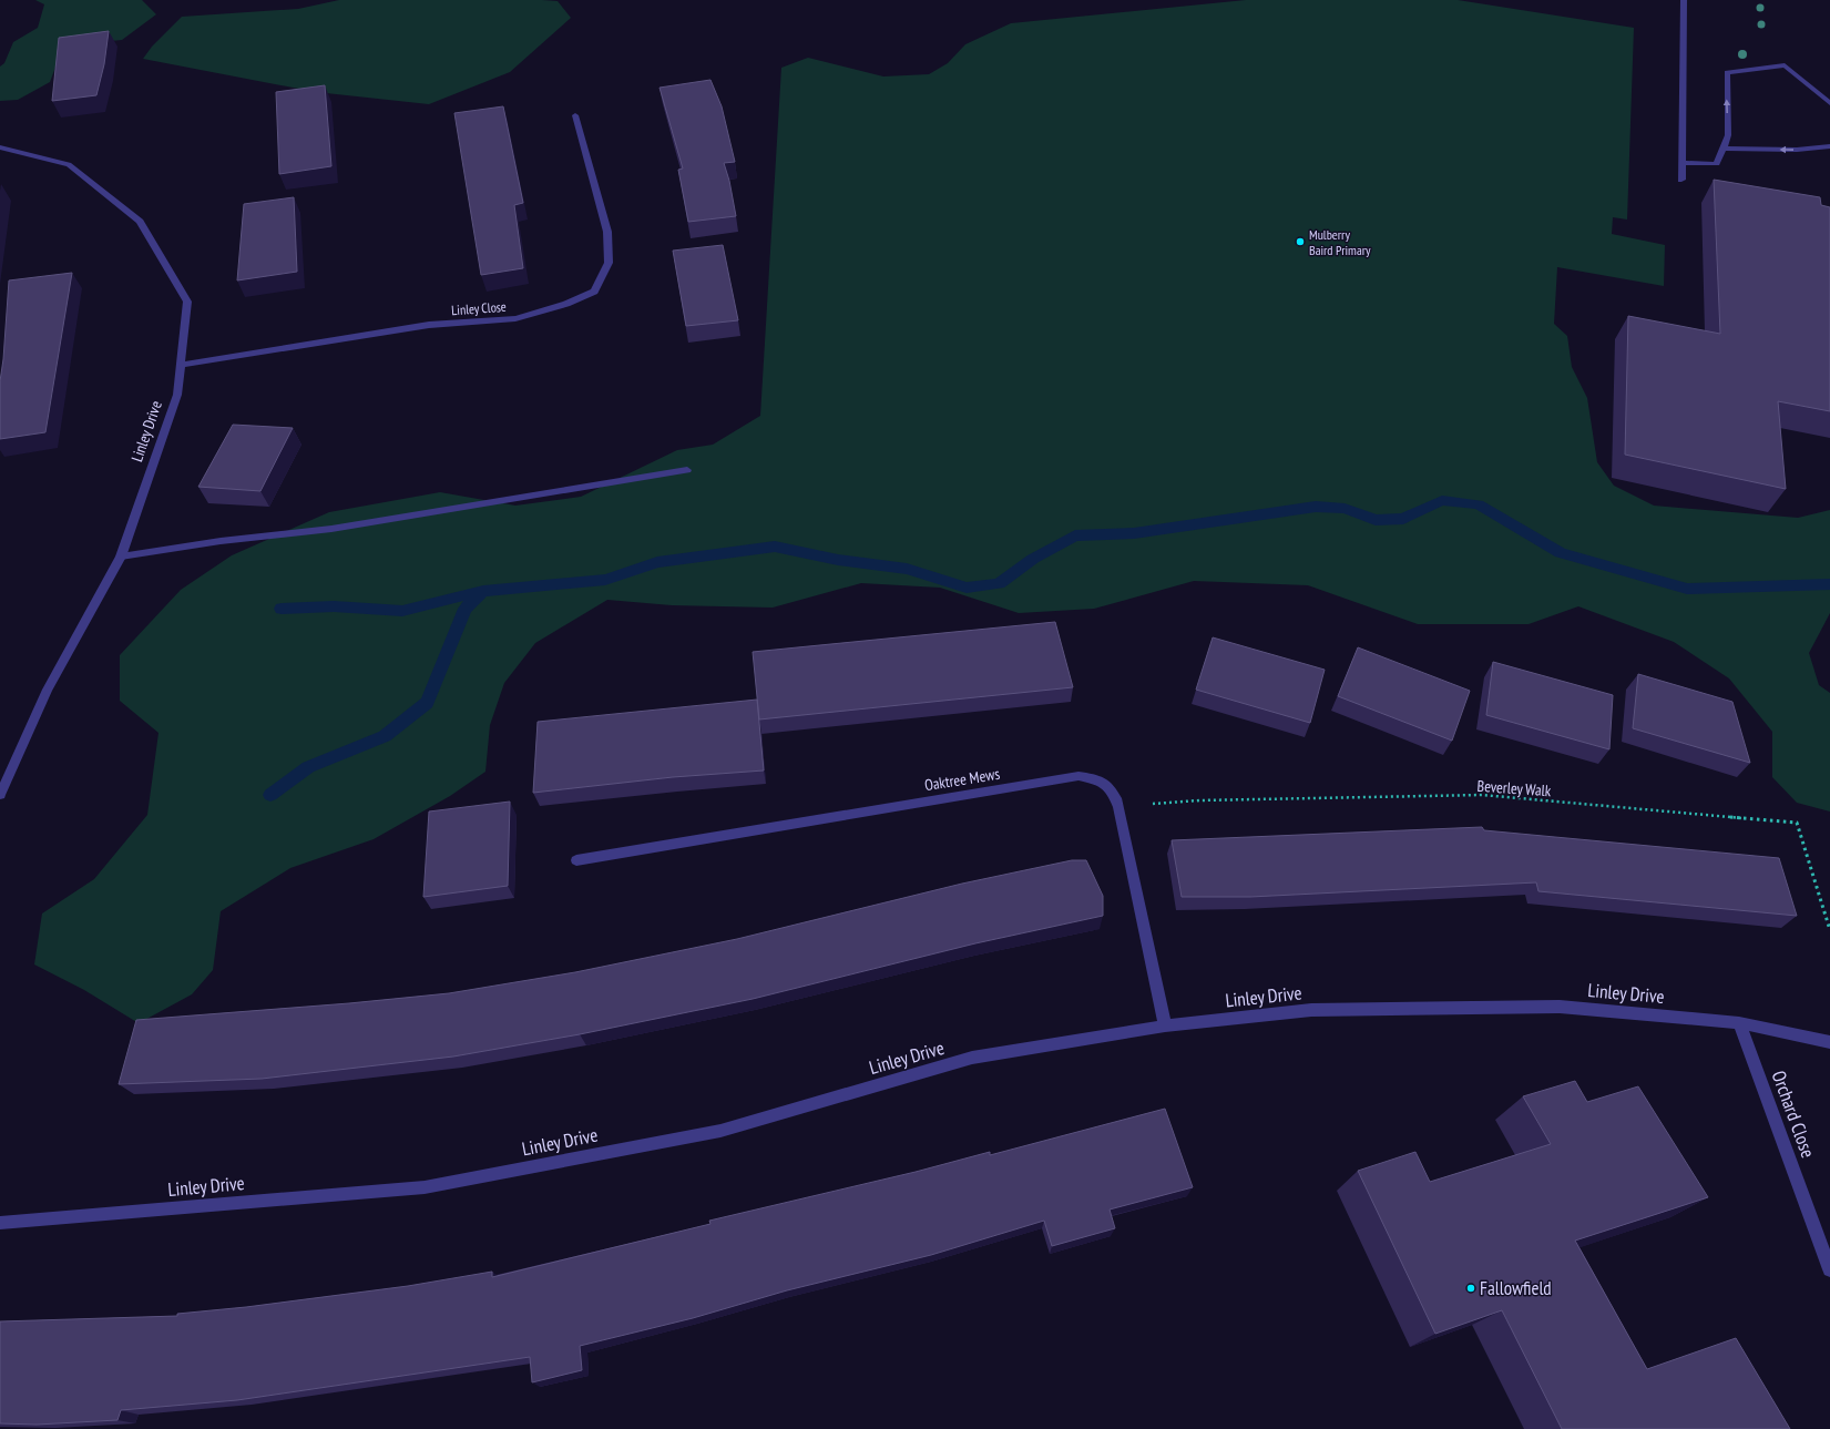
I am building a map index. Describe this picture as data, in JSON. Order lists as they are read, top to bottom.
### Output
{
  "streets": {
    "street": [
      "Linley Close",
      "Linley Drive",
      "Oaktree Mews",
      "Orchard Close"
    ],
    "path": ["Beverley Walk"]
  },
  "crossings": [
    ["Linley Close", "Linley Drive"],
    ["Linley Drive", "Oaktree Mews"],
    ["Linley Drive", "Orchard Close"],
    ["Oaktree Mews", "Beverley Walk"]
  ],
  "places": ["Mulberry Baird Primary", "Fallowfield"]
}
